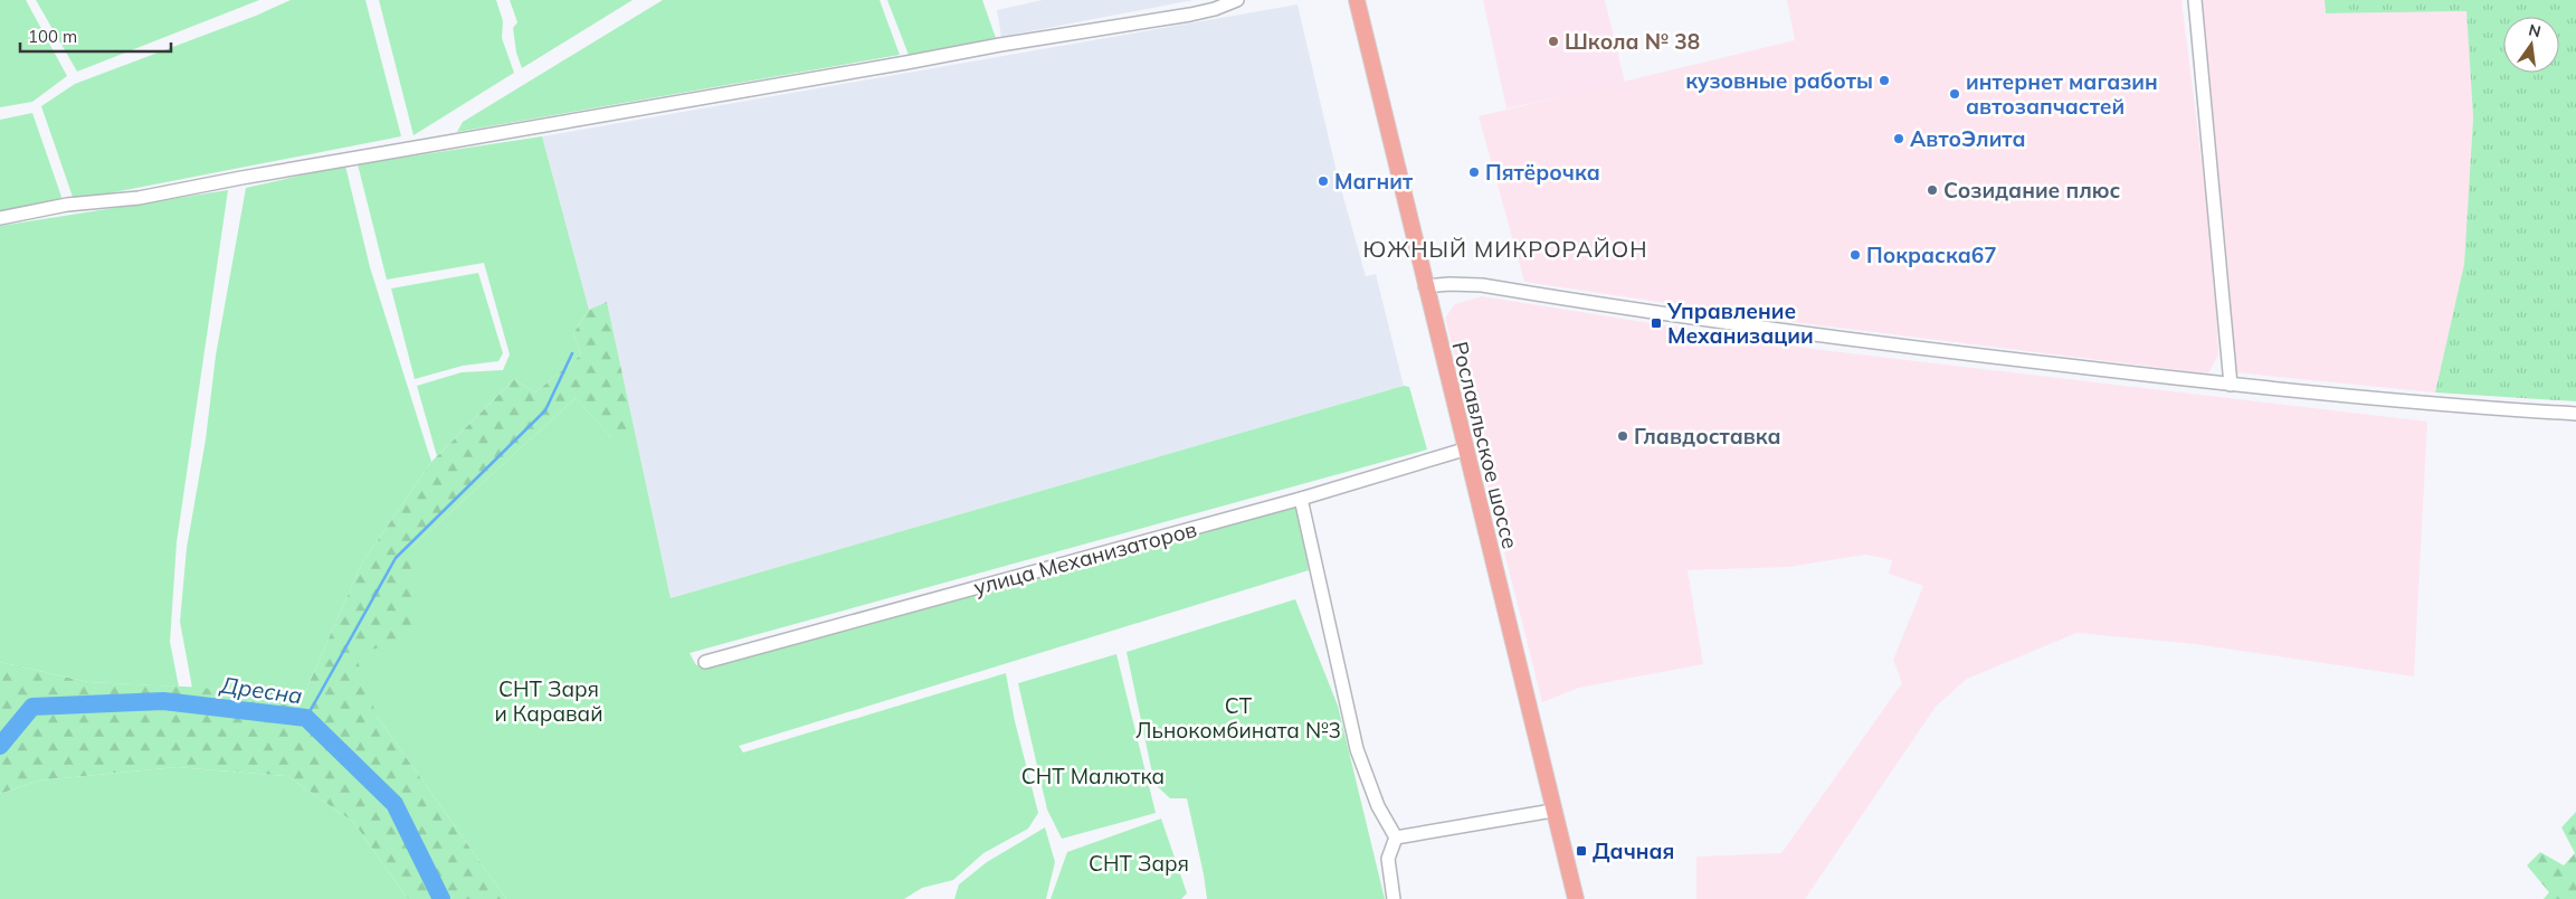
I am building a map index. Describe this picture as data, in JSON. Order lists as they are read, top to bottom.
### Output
{
  "streets": {
    "main road": ["Рославльское шоссе"],
    "street": ["улица Механизаторов"]
  },
  "crossings": [
    ["Рославльское шоссе", "улица Механизаторов"]
  ],
  "districts": ["ЮЖНЫЙ МИКРОРАЙОН"],
  "water": ["Дресна"],
  "parks": [
    "СНТ Заря и Каравай",
    "СТ Льнокомбината №3",
    "СНТ Малютка",
    "СНТ Заря"
  ],
  "places": {
    "other": [
      "Школа № 38",
      "кузовные работы",
      "интернет магазин автозапчастей",
      "АвтоЭлита",
      "Пятёрочка",
      "Магнит",
      "Созидание плюс",
      "Покраска67",
      "Главдоставка"
    ],
    "transit": ["Управление Механизации", "Дачная"]
  },
  "scale_bar": "100 m",
  "north": "top"
}
